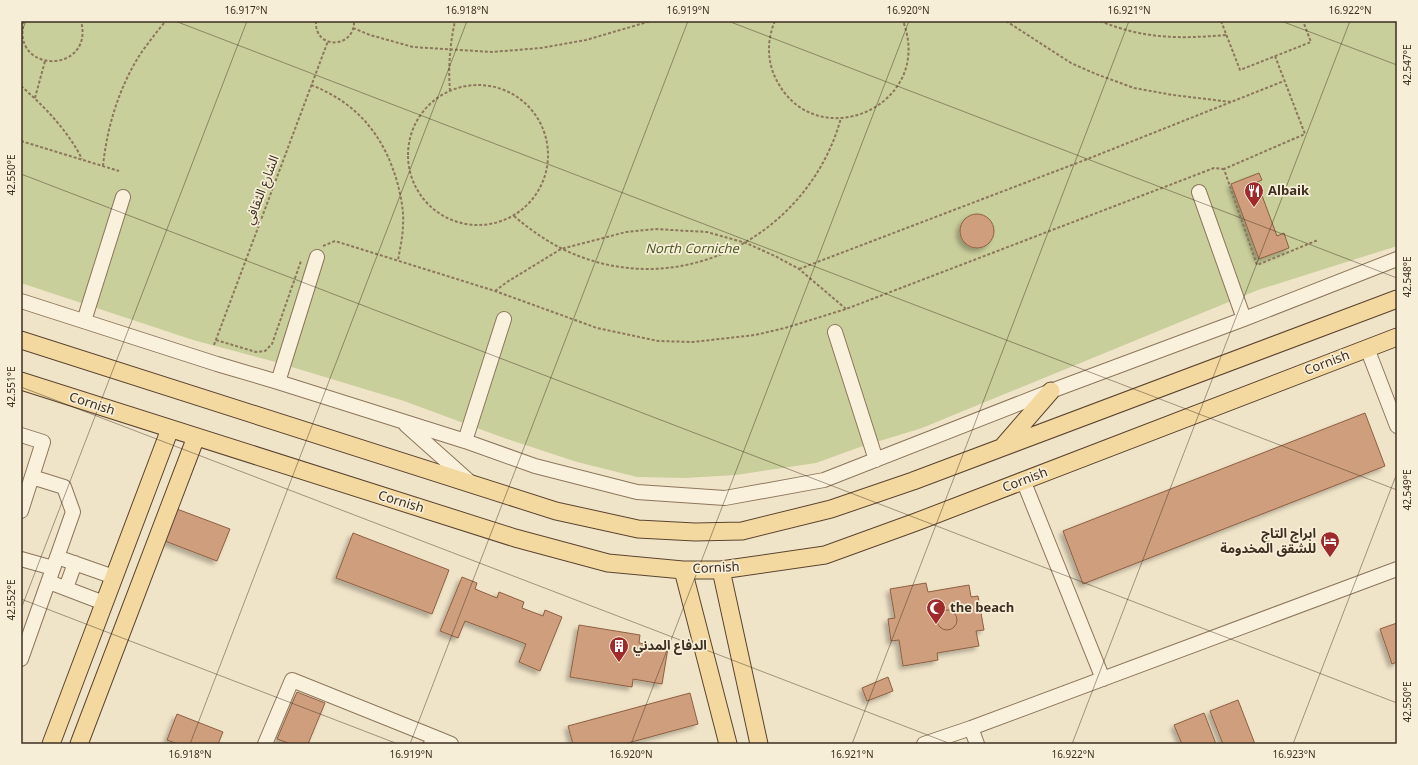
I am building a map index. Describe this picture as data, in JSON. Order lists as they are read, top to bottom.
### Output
{
  "streets": {
    "main road": ["Cornish"],
    "path": ["الشارع الثقافي"]
  },
  "parks": ["North Corniche"],
  "places": {
    "restaurant": ["Albaik"],
    "hotel": ["ابراج التاج للشقق المخدومة"],
    "mosque": ["the beach"],
    "building": ["الدفاع المدني"]
  },
  "coordinates": [
    "16.917°N",
    "16.918°N",
    "16.919°N",
    "16.920°N",
    "16.921°N",
    "16.922°N",
    "42.547°E",
    "42.550°E",
    "42.548°E",
    "42.551°E",
    "42.549°E",
    "42.552°E",
    "16.923°N"
  ]
}
